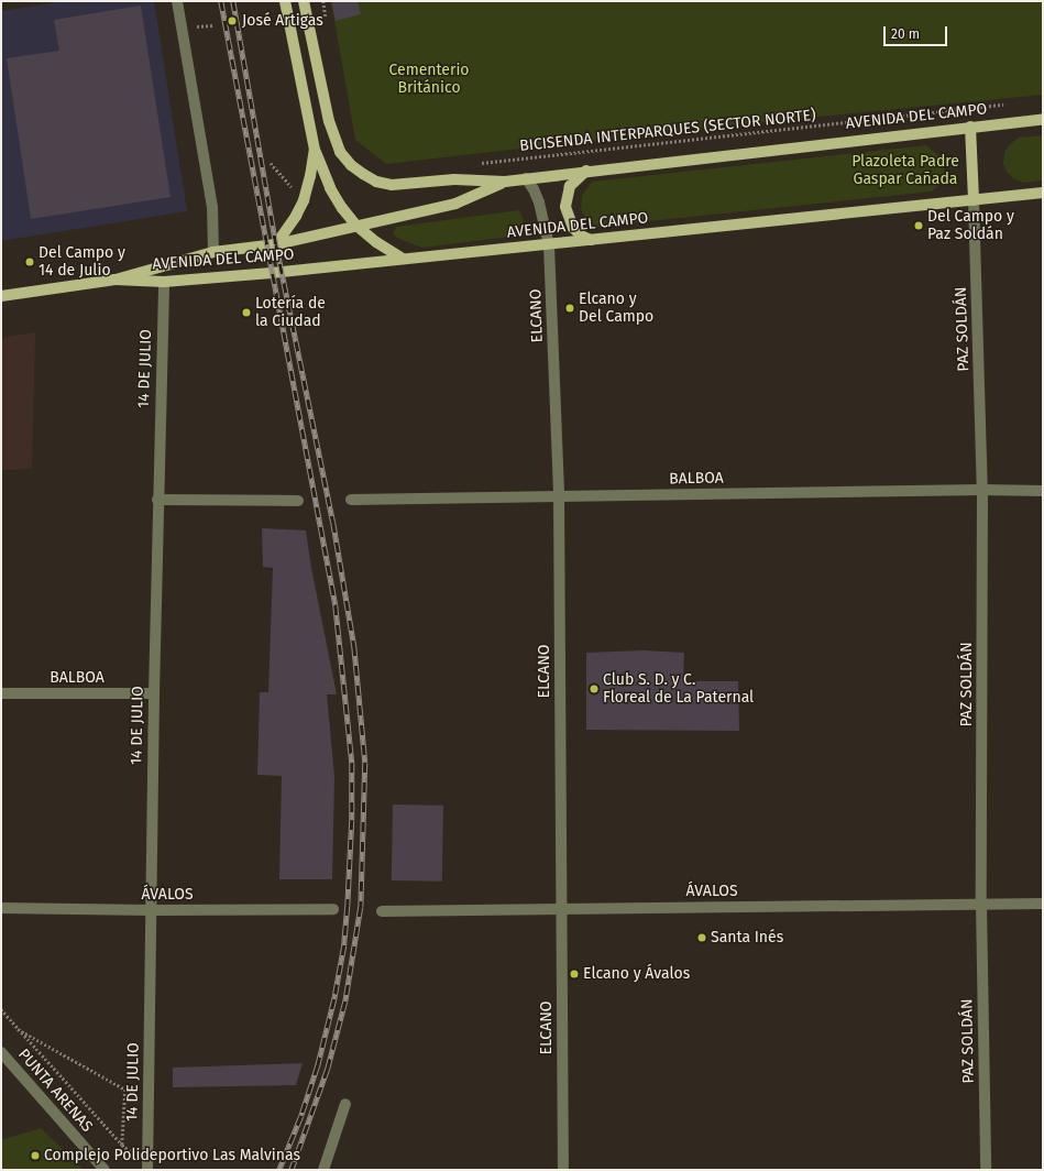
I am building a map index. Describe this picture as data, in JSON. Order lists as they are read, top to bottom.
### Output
{
  "streets": {
    "main road": ["AVENIDA DEL CAMPO"],
    "street": [
      "ELCANO",
      "PAZ SOLDÁN",
      "14 DE JULIO",
      "BALBOA",
      "ÁVALOS",
      "PUNTA ARENAS"
    ],
    "path": ["BICISENDA INTERPARQUES (SECTOR NORTE)"]
  },
  "crossings": [
    ["AVENIDA DEL CAMPO", "ELCANO"],
    ["AVENIDA DEL CAMPO", "PAZ SOLDÁN"],
    ["AVENIDA DEL CAMPO", "14 DE JULIO"],
    ["ELCANO", "BALBOA"],
    ["ELCANO", "ÁVALOS"],
    ["PAZ SOLDÁN", "BALBOA"],
    ["PAZ SOLDÁN", "ÁVALOS"],
    ["14 DE JULIO", "BALBOA"],
    ["14 DE JULIO", "ÁVALOS"]
  ],
  "parks": ["Cementerio Británico", "Plazoleta Padre Gaspar Cañada"],
  "places": [
    "José Artigas",
    "Del Campo y Paz Soldán",
    "Del Campo y 14 de Julio",
    "Elcano y Del Campo",
    "Lotería de la Ciudad",
    "Club S. D. y C. Floreal de La Paternal",
    "Santa Inés",
    "Elcano y Ávalos",
    "Complejo Polideportivo Las Malvinas"
  ],
  "scale_bar": "20 m"
}
